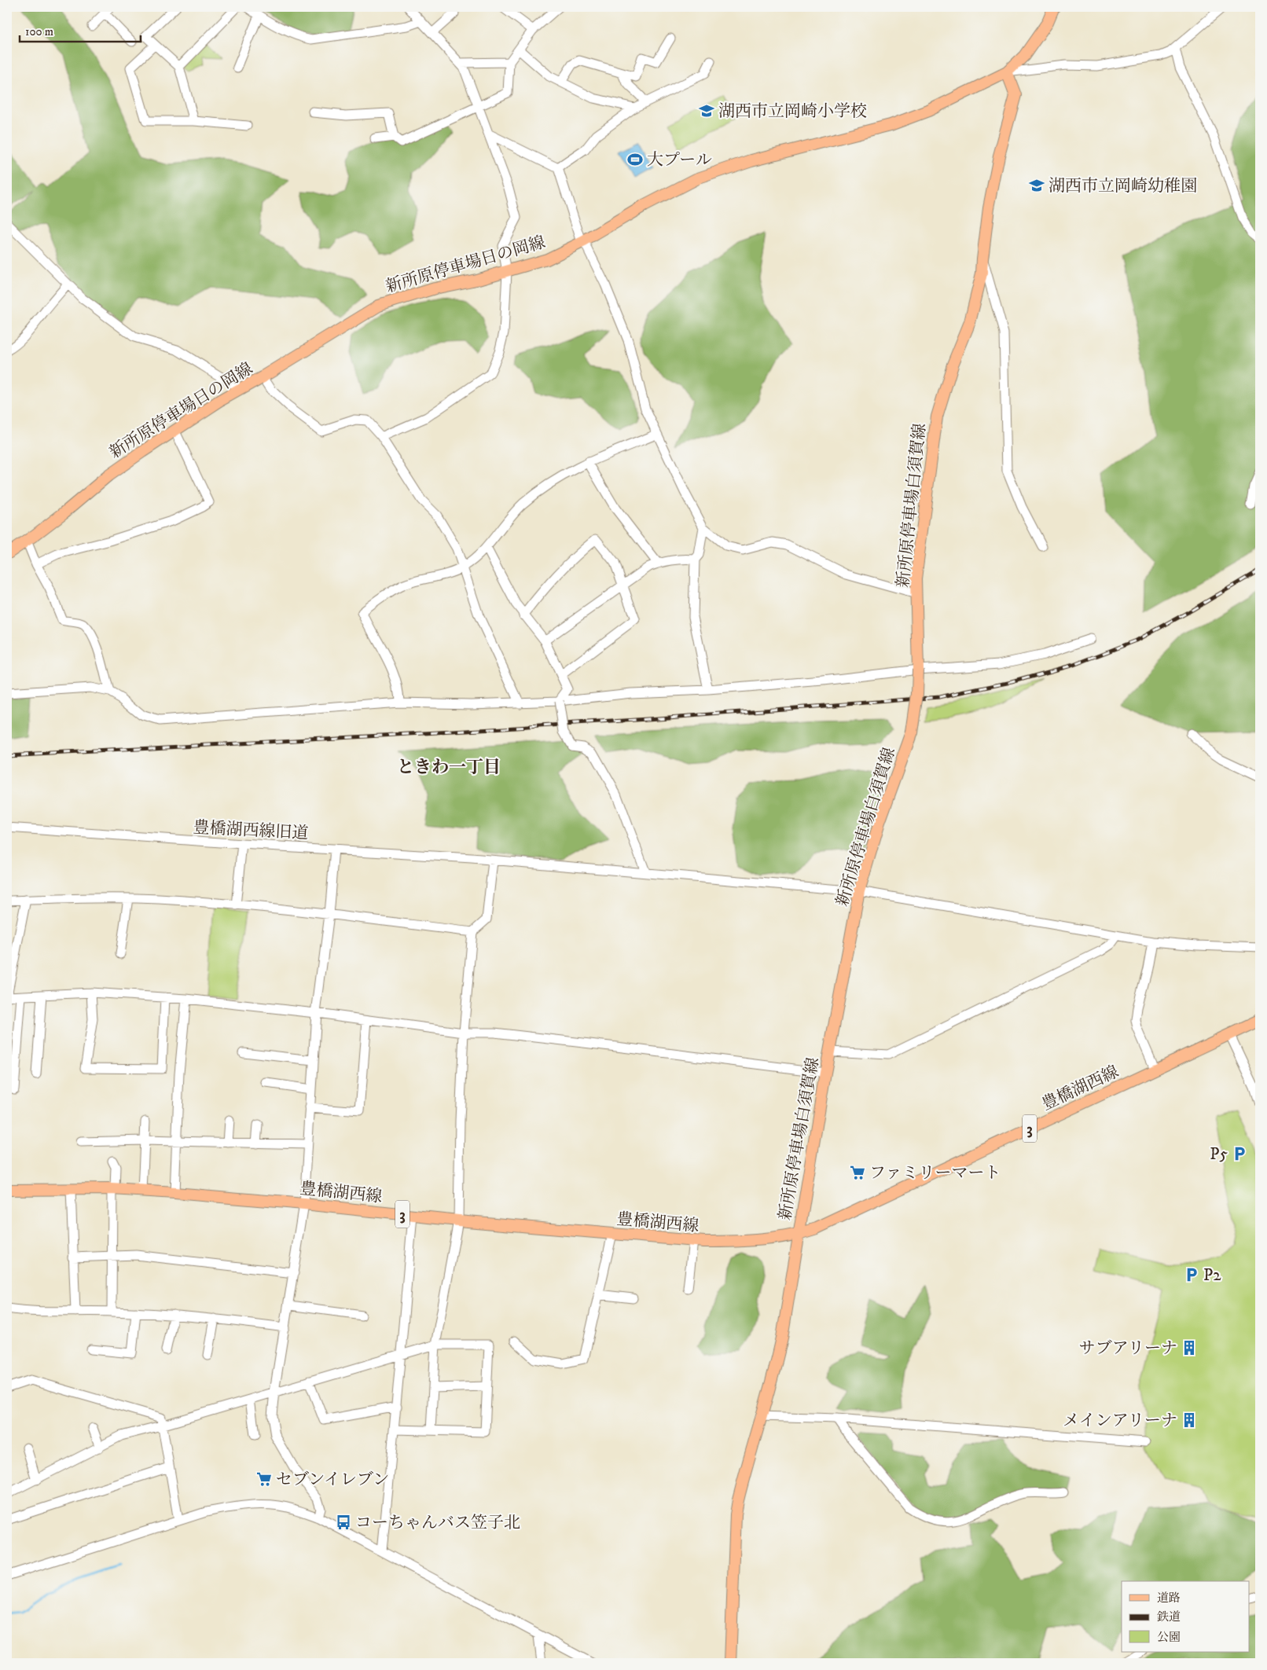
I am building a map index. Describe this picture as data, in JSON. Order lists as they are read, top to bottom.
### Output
{
  "streets": {
    "main road": [
      "新所原停車場日の岡線",
      "新所原停車場白須賀線",
      "豊橋湖西線",
      "3"
    ],
    "street": ["豊橋湖西線旧道"]
  },
  "crossings": [
    ["新所原停車場日の岡線", "新所原停車場白須賀線"],
    ["新所原停車場白須賀線", "豊橋湖西線旧道"],
    ["新所原停車場白須賀線", "豊橋湖西線"]
  ],
  "districts": ["ときわ一丁目"],
  "places": {
    "school or university": ["湖西市立岡崎小学校", "湖西市立岡崎幼稚園"],
    "sports": ["大プール"],
    "parking": ["P5", "P2"],
    "supermarket": ["ファミリーマート", "セブンイレブン"],
    "building": ["サブアリーナ", "メインアリーナ"],
    "bus stop": ["コーちゃんバス笠子北"]
  },
  "legend": ["道路", "鉄道", "公園"],
  "scale_bar": "100 m"
}
